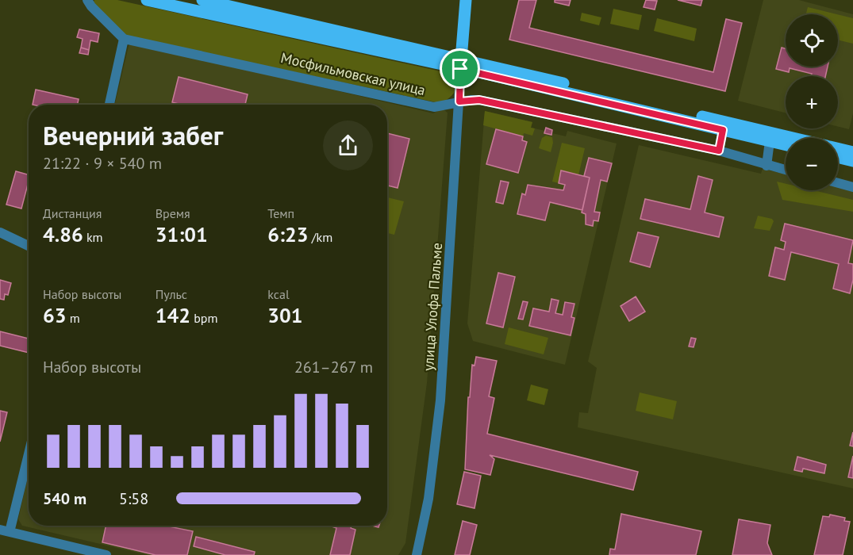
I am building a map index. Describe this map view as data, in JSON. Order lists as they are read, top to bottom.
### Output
{
  "streets": {
    "main road": ["Мосфильмовская улица"],
    "street": ["улица Улофа Пальме"]
  },
  "crossings": [
    ["Мосфильмовская улица", "улица Улофа Пальме"]
  ],
  "page": {
    "map_buttons": ["+", "−"],
    "heading": ["Вечерний забег", "21:22 · 9 × 540 m"],
    "stats": [
      ["Дистанция", "4.86 km"],
      ["Время", "31:01"],
      ["Темп", "6:23 /km"],
      ["Набор высоты", "63 m"],
      ["Пульс", "142 bpm"],
      ["kcal", "301"]
    ],
    "chart": ["Набор высоты", "261–267 m"],
    "list": [
      {
        "name": "540 m",
        "note": "5:58"
      }
    ]
  }
}
